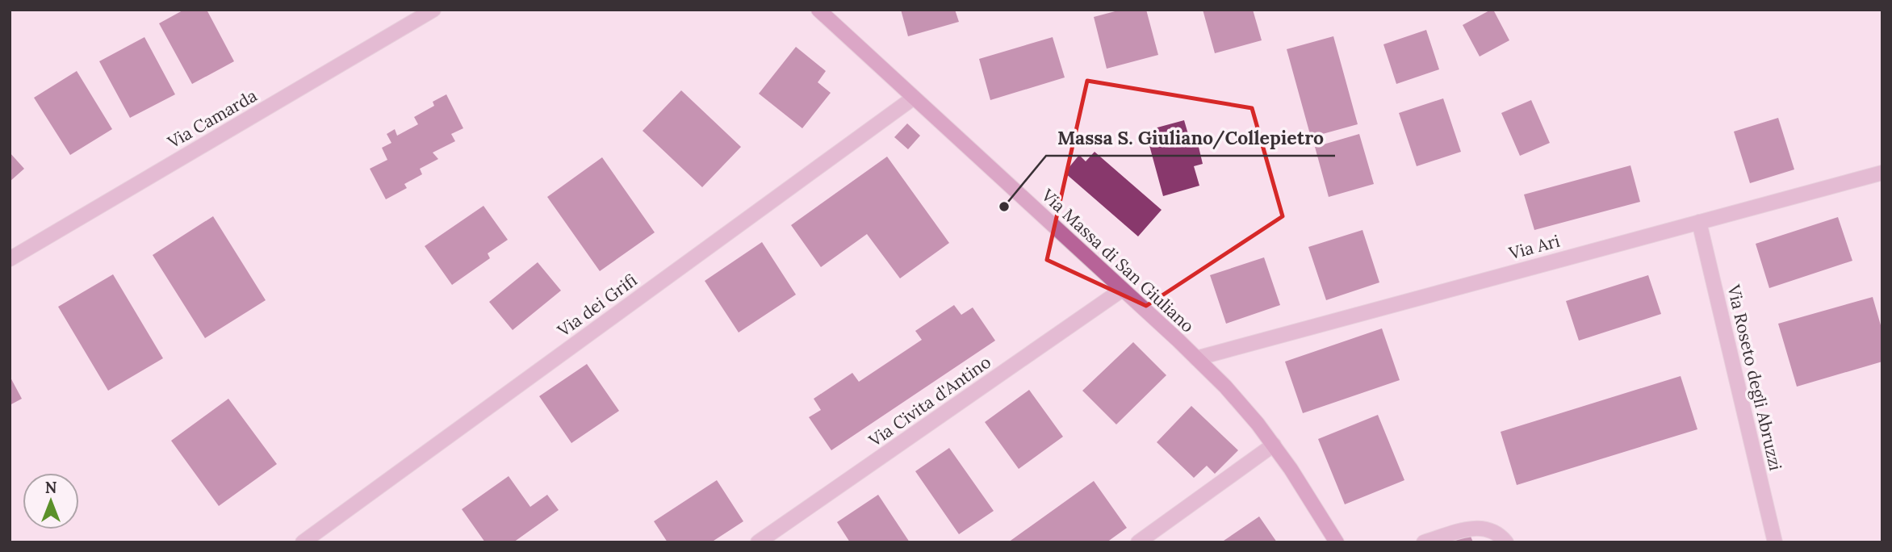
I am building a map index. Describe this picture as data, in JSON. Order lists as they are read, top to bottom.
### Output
{
  "streets": {
    "street": [
      "Via Camarda",
      "Via Ari",
      "Via Massa di San Giuliano",
      "Via dei Grifi",
      "Via Roseto degli Abruzzi",
      "Via Civita d'Antino"
    ]
  },
  "crossings": [
    ["Via Ari", "Via Massa di San Giuliano"],
    ["Via Ari", "Via Roseto degli Abruzzi"],
    ["Via Massa di San Giuliano", "Via dei Grifi"],
    ["Via Massa di San Giuliano", "Via Civita d'Antino"]
  ],
  "places": ["Massa S. Giuliano/Collepietro"],
  "north": "top"
}
